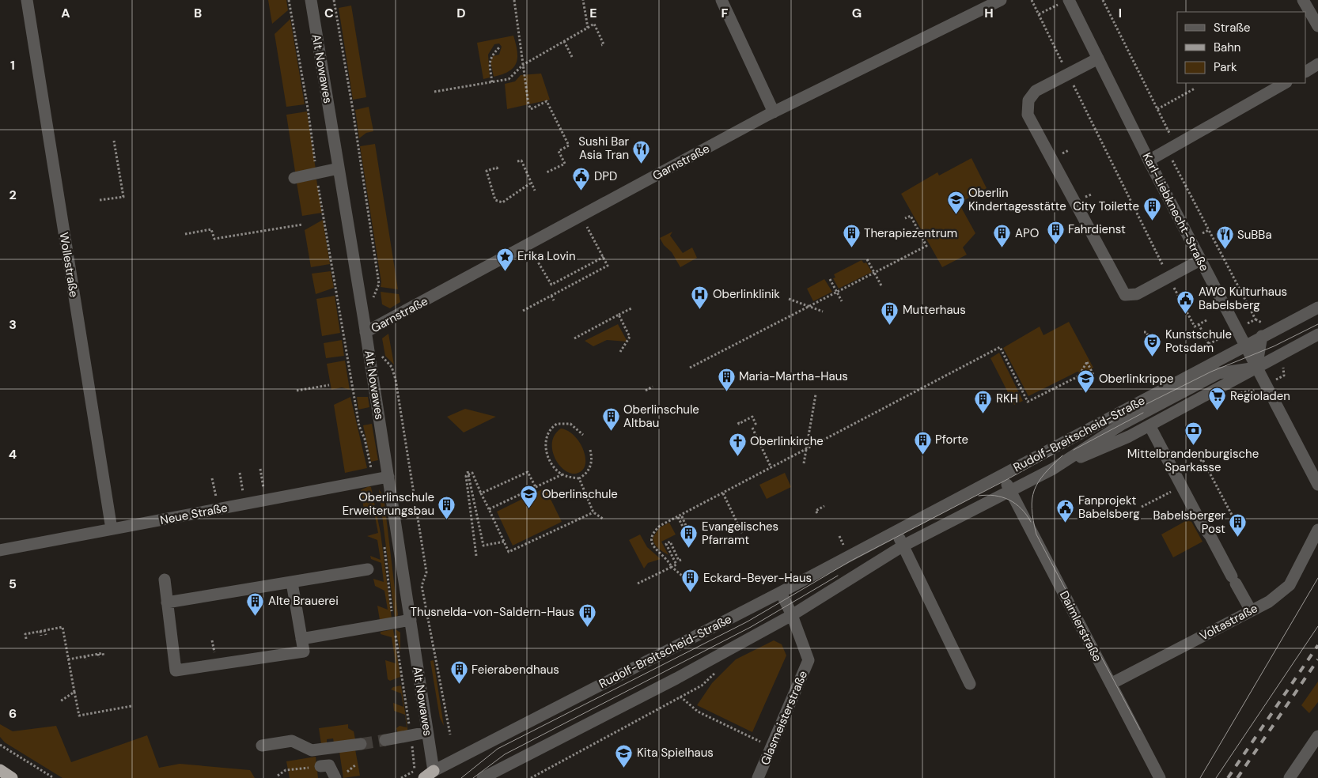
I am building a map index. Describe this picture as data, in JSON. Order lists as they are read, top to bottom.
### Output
{
  "streets": {
    "street": [
      "Alt Nowawes",
      "Garnstraße",
      "Karl-Liebknecht-Straße",
      "Wollestraße",
      "Rudolf-Breitscheid-Straße",
      "Neue Straße",
      "Voltastraße",
      "Daimlerstraße",
      "Glasmeisterstraße"
    ]
  },
  "crossings": [
    ["Alt Nowawes", "Garnstraße"],
    ["Alt Nowawes", "Rudolf-Breitscheid-Straße"],
    ["Alt Nowawes", "Neue Straße"],
    ["Karl-Liebknecht-Straße", "Rudolf-Breitscheid-Straße"],
    ["Wollestraße", "Neue Straße"],
    ["Rudolf-Breitscheid-Straße", "Daimlerstraße"],
    ["Rudolf-Breitscheid-Straße", "Glasmeisterstraße"],
    ["Voltastraße", "Daimlerstraße"]
  ],
  "places": {
    "restaurant": ["Sushi Bar Asia Tran", "SuBBa"],
    "public building": ["DPD", "AWO Kulturhaus Babelsberg", "Fanprojekt Babelsberg"],
    "school or university": [
      "Oberlin Kindertagesstätte",
      "Oberlinkrippe",
      "Oberlinschule",
      "Kita Spielhaus"
    ],
    "building": [
      "City Toilette",
      "Fahrdienst",
      "Therapiezentrum",
      "APO",
      "Mutterhaus",
      "Maria-Martha-Haus",
      "RKH",
      "Oberlinschule Altbau",
      "Pforte",
      "Oberlinschule Erweiterungsbau",
      "Babelsberger Post",
      "Evangelisches Pfarramt",
      "Eckard-Beyer-Haus",
      "Alte Brauerei",
      "Thusnelda-von-Saldern-Haus",
      "Feierabendhaus"
    ],
    "place": ["Erika Lovin"],
    "hospital": ["Oberlinklinik"],
    "theatre": ["Kunstschule Potsdam"],
    "supermarket": ["Regioladen"],
    "bank": ["Mittelbrandenburgische Sparkasse"],
    "church": ["Oberlinkirche"]
  },
  "legend": ["Straße", "Bahn", "Park"],
  "grid": {
    "columns": [
      "A",
      "B",
      "C",
      "D",
      "E",
      "F",
      "G",
      "H",
      "I"
    ],
    "rows": [
      "1",
      "2",
      "3",
      "4",
      "5",
      "6"
    ]
  }
}
